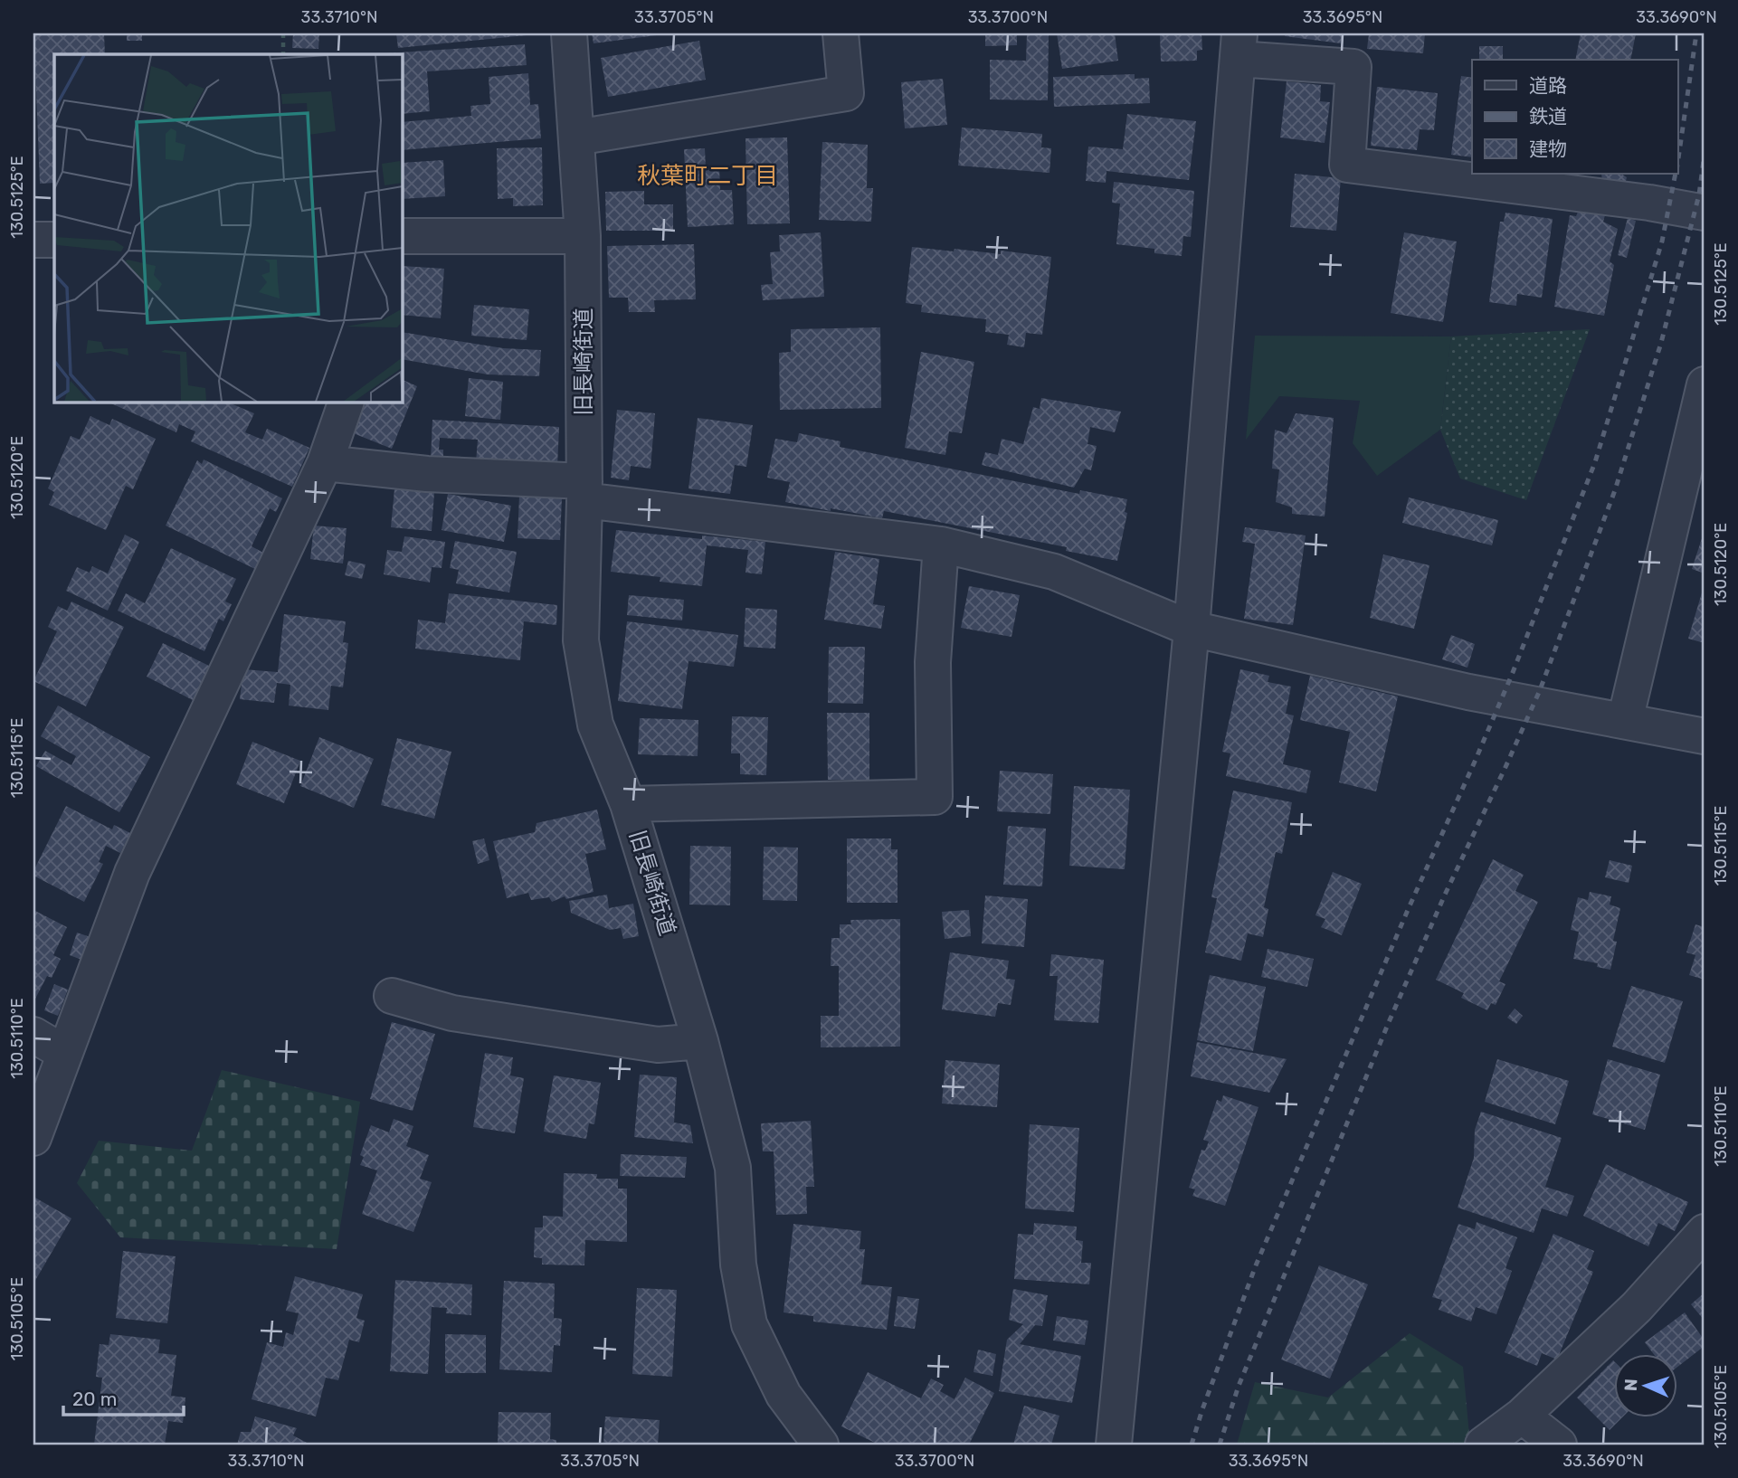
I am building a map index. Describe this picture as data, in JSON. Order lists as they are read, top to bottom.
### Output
{
  "streets": {
    "street": ["旧長崎街道"]
  },
  "districts": ["秋葉町二丁目"],
  "legend": ["道路", "鉄道", "建物"],
  "scale_bar": "20 m",
  "north": "left",
  "coordinates": [
    "33.3710°N",
    "33.3705°N",
    "33.3700°N",
    "33.3695°N",
    "33.3690°N",
    "130.5125°E",
    "130.5120°E",
    "130.5115°E",
    "130.5110°E",
    "130.5105°E"
  ]
}
